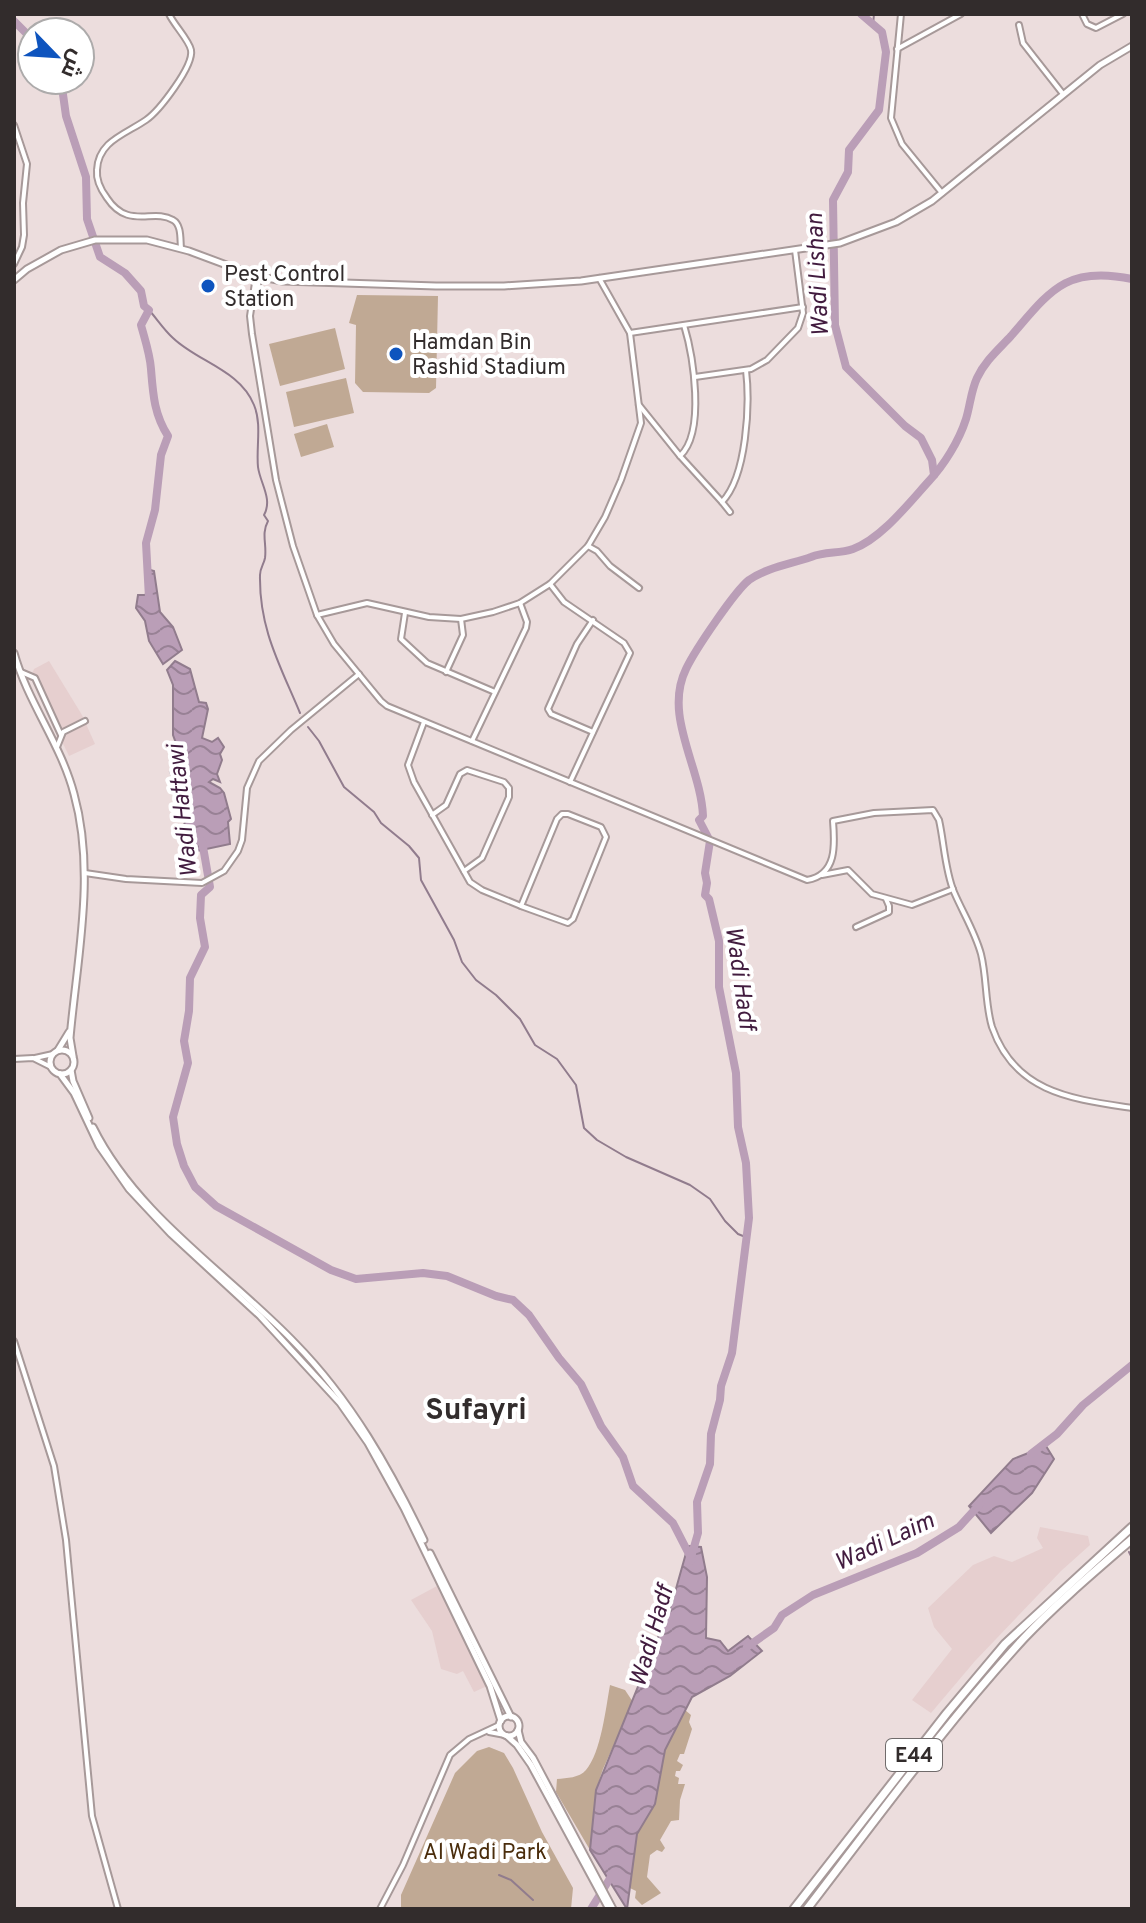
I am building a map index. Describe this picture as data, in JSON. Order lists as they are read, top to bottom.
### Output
{
  "streets": {
    "highway": ["E44"]
  },
  "districts": ["Sufayri"],
  "water": [
    "Wadi Lishan",
    "Wadi Hattawi",
    "Wadi Hadf",
    "Wadi Laim"
  ],
  "parks": ["Al Wadi Park"],
  "places": ["Pest Control Station", "Hamdan Bin Rashid Stadium"],
  "north": "bottom right"
}
